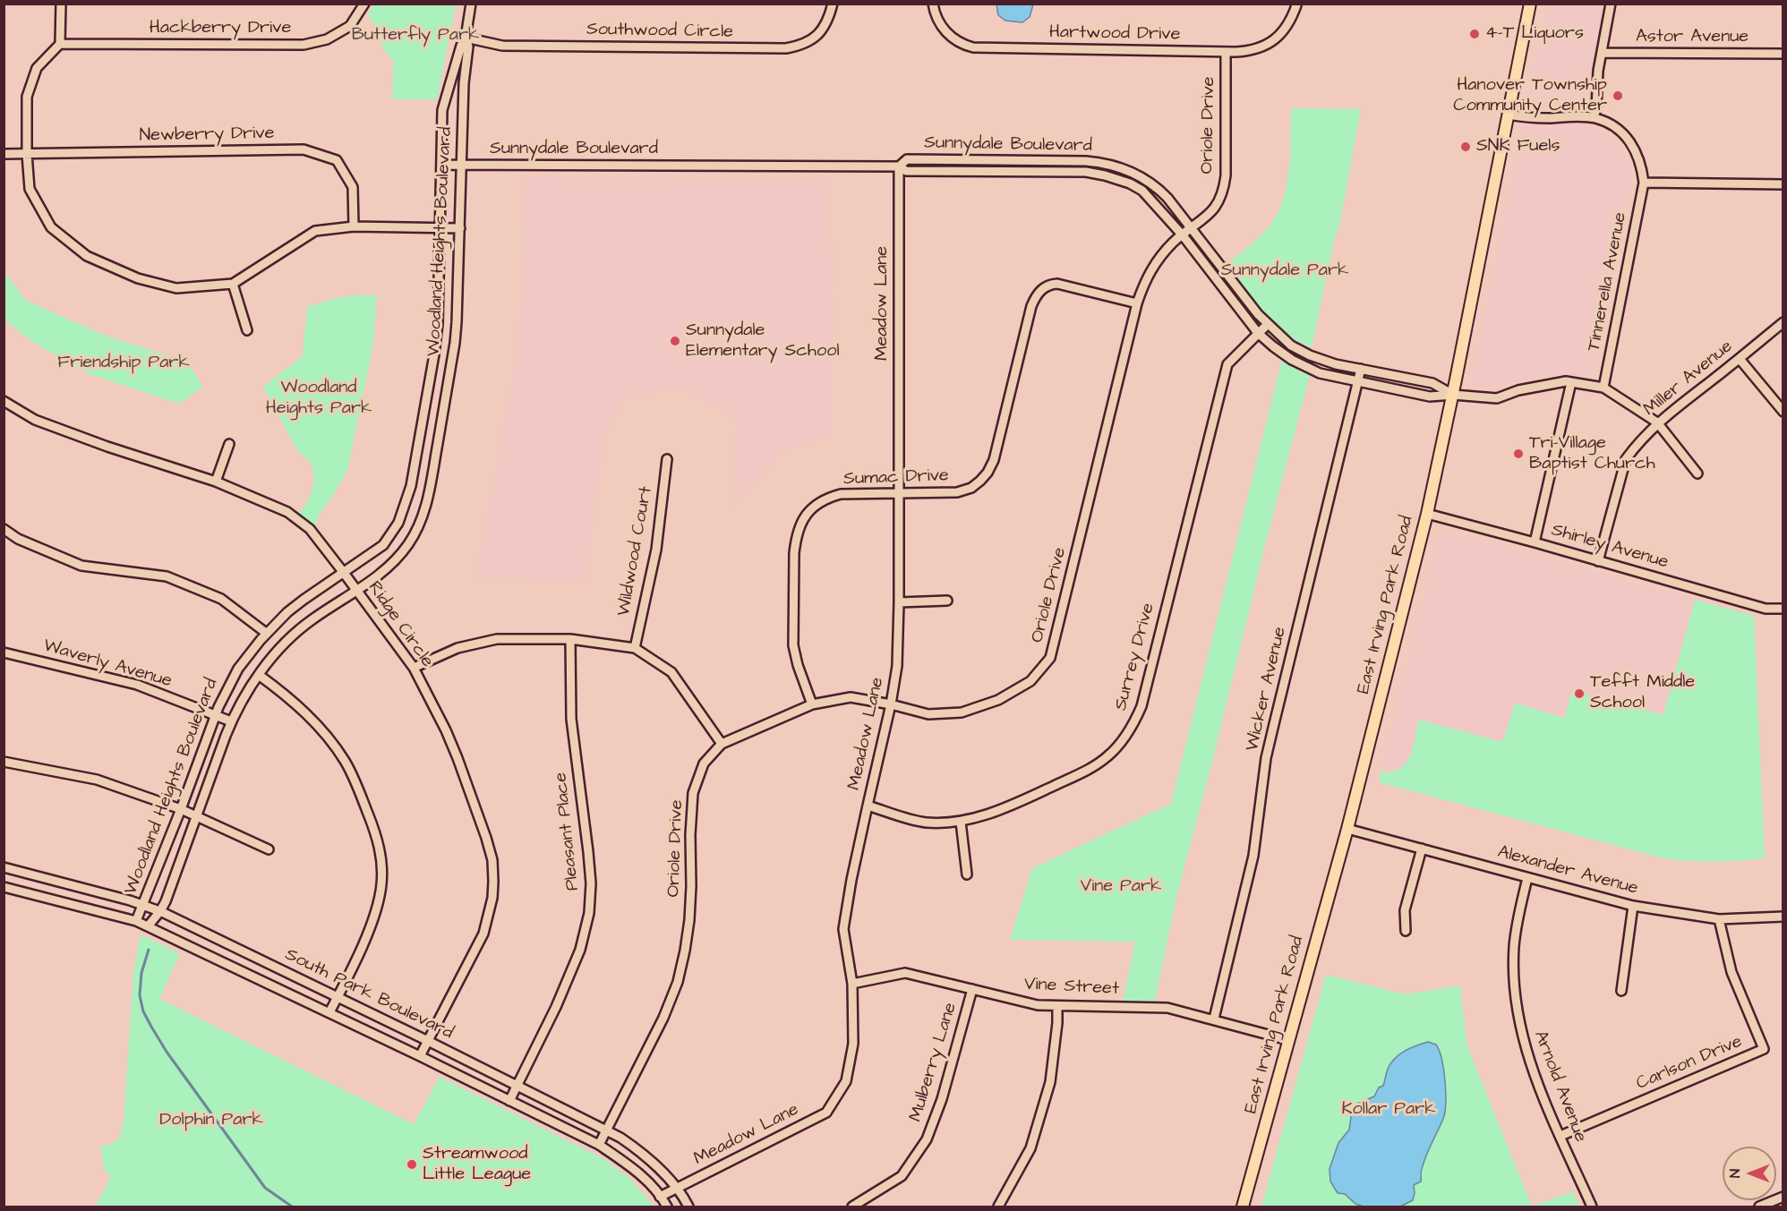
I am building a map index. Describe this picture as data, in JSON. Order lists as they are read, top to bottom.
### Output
{
  "streets": {
    "main road": ["East Irving Park Road"],
    "street": [
      "Hackberry Drive",
      "Southwood Circle",
      "Hartwood Drive",
      "Astor Avenue",
      "Oriole Drive",
      "Newberry Drive",
      "Sunnydale Boulevard",
      "Woodland Heights Boulevard",
      "Tinnerella Avenue",
      "Meadow Lane",
      "Miller Avenue",
      "Sumac Drive",
      "Shirley Avenue",
      "Wildwood Court",
      "Ridge Circle",
      "Surrey Drive",
      "Waverly Avenue",
      "Wicker Avenue",
      "Pleasant Place",
      "Alexander Avenue",
      "Vine Street",
      "South Park Boulevard",
      "Mulberry Lane",
      "Carlson Drive",
      "Arnold Avenue"
    ]
  },
  "crossings": [
    ["Southwood Circle", "Woodland Heights Boulevard"],
    ["Hartwood Drive", "Oriole Drive"],
    ["Oriole Drive", "Sunnydale Boulevard"],
    ["Oriole Drive", "Meadow Lane"],
    ["Oriole Drive", "Sumac Drive"],
    ["Oriole Drive", "South Park Boulevard"],
    ["Sunnydale Boulevard", "Woodland Heights Boulevard"],
    ["Sunnydale Boulevard", "Meadow Lane"],
    ["Sunnydale Boulevard", "East Irving Park Road"],
    ["Sunnydale Boulevard", "Surrey Drive"],
    ["Sunnydale Boulevard", "Wicker Avenue"],
    ["Woodland Heights Boulevard", "Ridge Circle"],
    ["Woodland Heights Boulevard", "Waverly Avenue"],
    ["Woodland Heights Boulevard", "South Park Boulevard"],
    ["Meadow Lane", "Sumac Drive"],
    ["Meadow Lane", "Surrey Drive"],
    ["Meadow Lane", "Vine Street"],
    ["Meadow Lane", "South Park Boulevard"],
    ["Miller Avenue", "Shirley Avenue"],
    ["Shirley Avenue", "East Irving Park Road"],
    ["East Irving Park Road", "Alexander Avenue"],
    ["East Irving Park Road", "Vine Street"],
    ["Ridge Circle", "South Park Boulevard"],
    ["Wicker Avenue", "Vine Street"],
    ["Pleasant Place", "South Park Boulevard"],
    ["Alexander Avenue", "Carlson Drive"],
    ["Alexander Avenue", "Arnold Avenue"],
    ["Vine Street", "Mulberry Lane"],
    ["Carlson Drive", "Arnold Avenue"]
  ],
  "parks": [
    "Butterfly Park",
    "Sunnydale Park",
    "Friendship Park",
    "Woodland Heights Park",
    "Vine Park",
    "Kollar Park",
    "Dolphin Park"
  ],
  "places": [
    "4-T Liquors",
    "Hanover Township Community Center",
    "SNK Fuels",
    "Sunnydale Elementary School",
    "Tri-Village Baptist Church",
    "Tefft Middle School",
    "Streamwood Little League"
  ],
  "north": "left"
}
